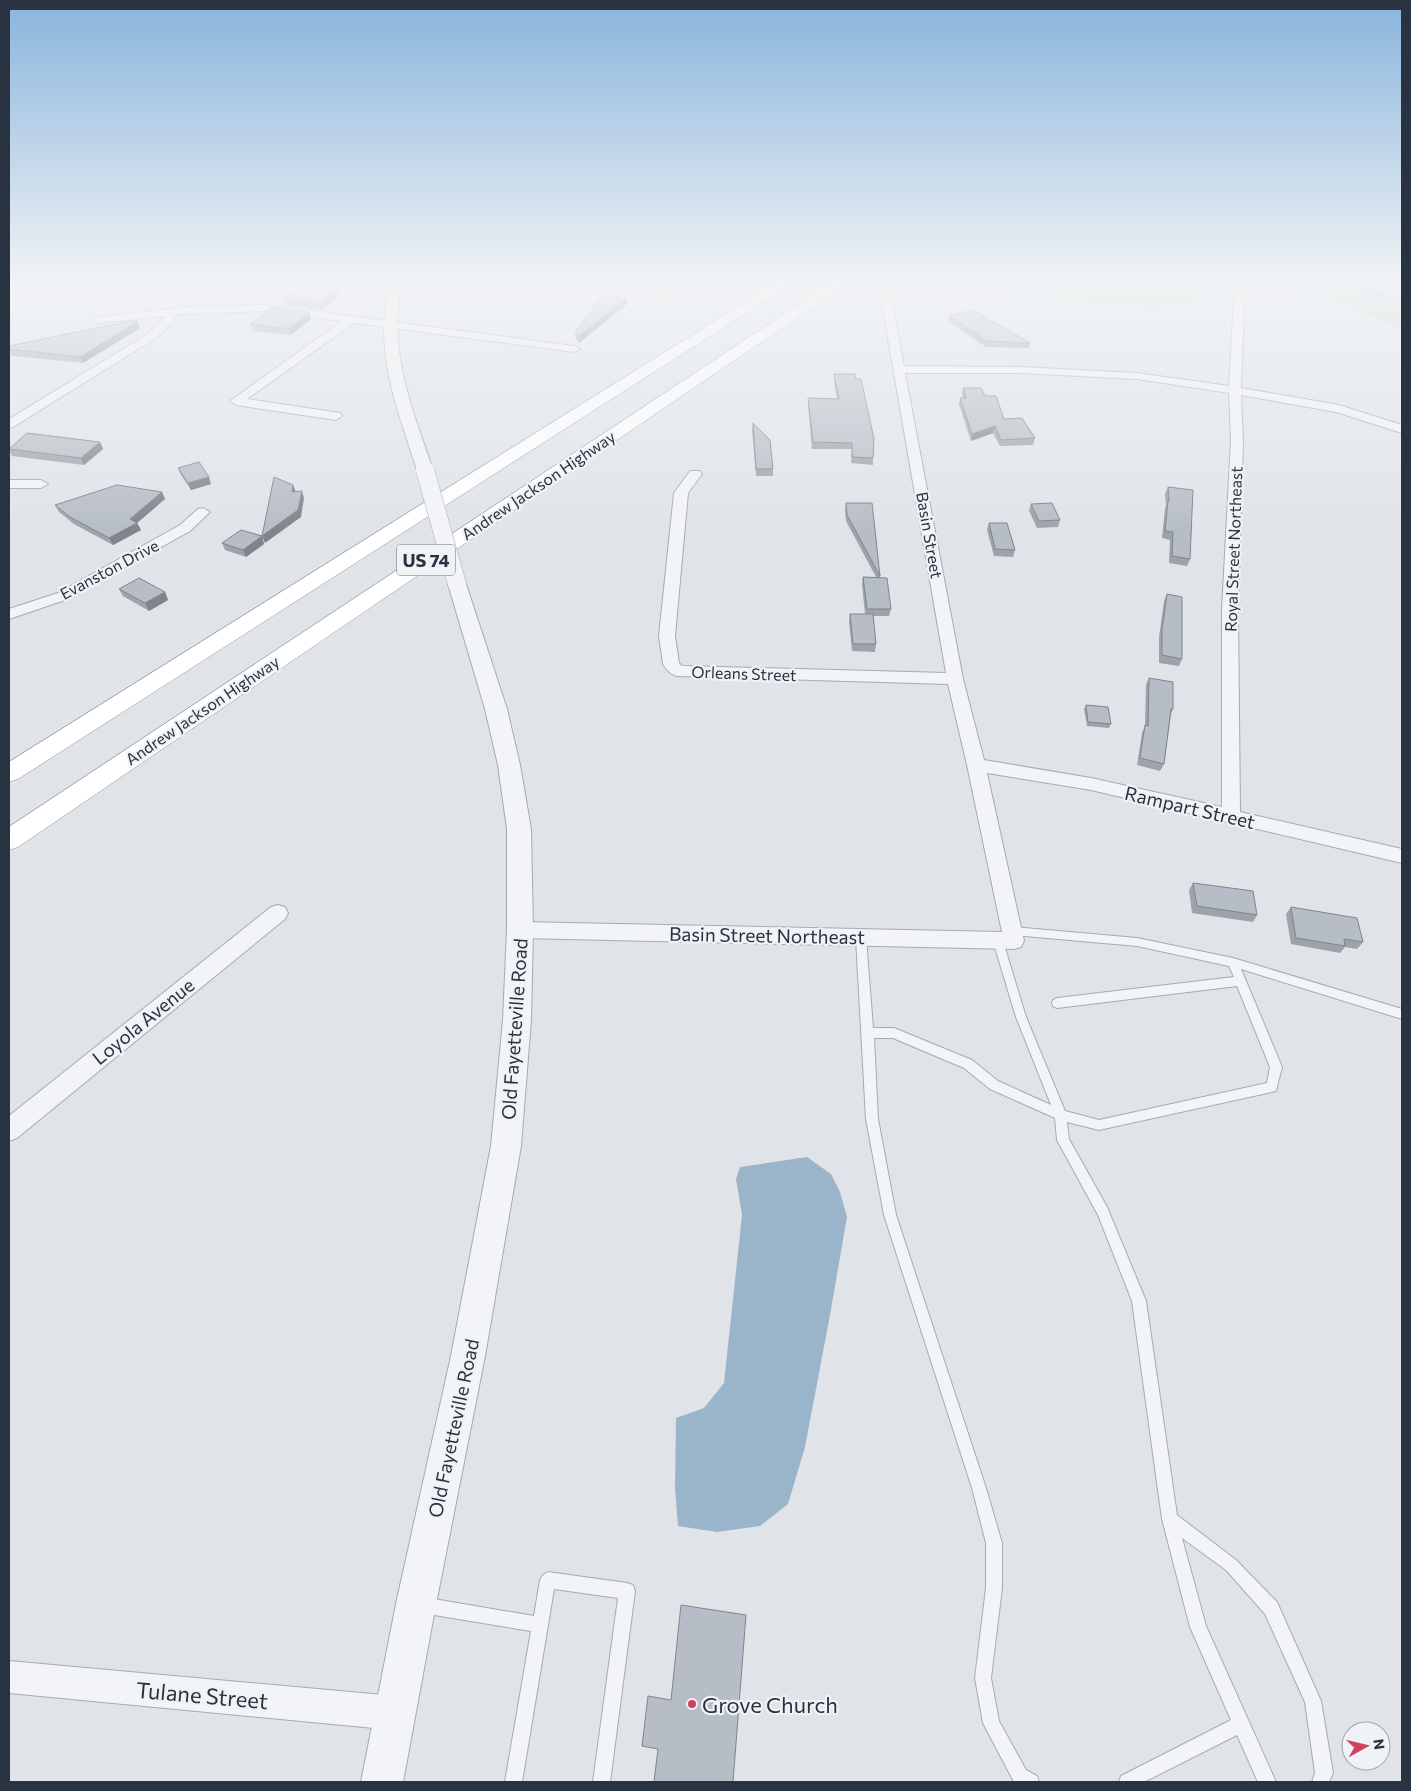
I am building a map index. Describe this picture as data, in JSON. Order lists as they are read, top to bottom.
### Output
{
  "streets": {
    "highway": ["Andrew Jackson Highway", "US 74"],
    "street": [
      "Basin Street",
      "Royal Street Northeast",
      "Evanston Drive",
      "Orleans Street",
      "Rampart Street",
      "Basin Street Northeast",
      "Loyola Avenue",
      "Old Fayetteville Road",
      "Tulane Street"
    ]
  },
  "crossings": [
    ["Basin Street", "Orleans Street"],
    ["Basin Street", "Rampart Street"],
    ["Basin Street", "Basin Street Northeast"],
    ["Royal Street Northeast", "Rampart Street"],
    ["Basin Street Northeast", "Old Fayetteville Road"],
    ["Old Fayetteville Road", "Tulane Street"]
  ],
  "places": ["Grove Church"],
  "north": "right"
}
